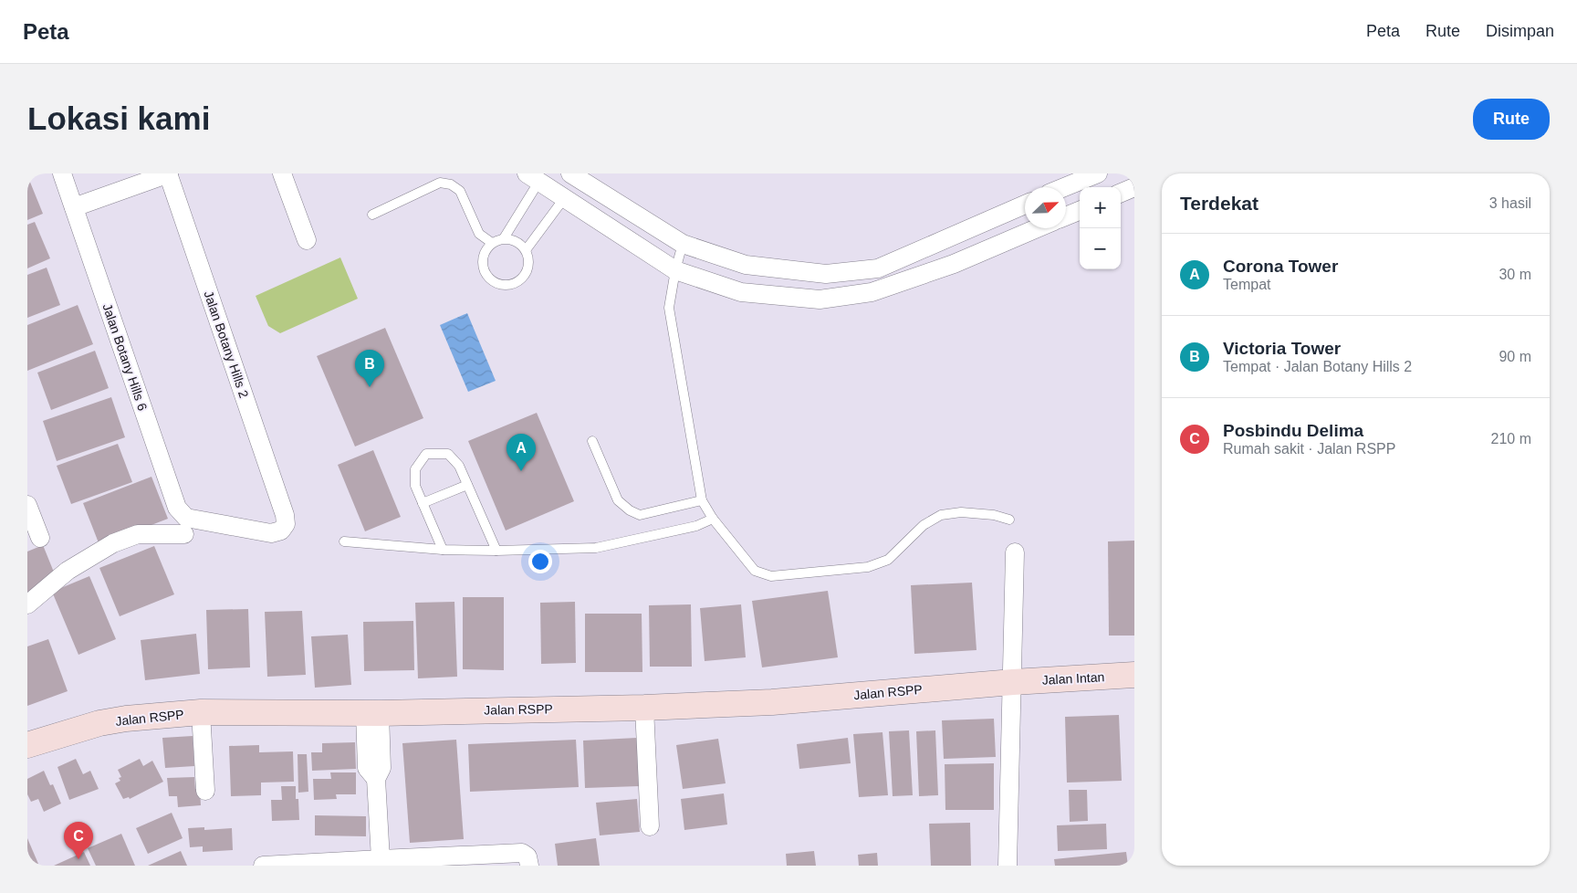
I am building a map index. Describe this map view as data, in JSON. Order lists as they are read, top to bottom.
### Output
{
  "streets": {
    "street": [
      "Jalan Botany Hills 2",
      "Jalan Botany Hills 6",
      "Jalan Intan",
      "Jalan RSPP"
    ]
  },
  "crossings": [
    ["Jalan Botany Hills 2", "Jalan Botany Hills 6"],
    ["Jalan Intan", "Jalan RSPP"]
  ],
  "north": "top right",
  "page": {
    "header": "Peta",
    "nav": ["Peta", "Rute", "Disimpan"],
    "buttons": "Rute",
    "title": "Lokasi kami",
    "heading": ["Terdekat", "3 hasil"],
    "map_buttons": ["+", "−"],
    "list": [
      {
        "mark": "A",
        "name": "Corona Tower",
        "note": "Tempat",
        "value": "30 m"
      },
      {
        "mark": "B",
        "name": "Victoria Tower",
        "note": "Tempat · Jalan Botany Hills 2",
        "value": "90 m"
      },
      {
        "mark": "C",
        "name": "Posbindu Delima",
        "note": "Rumah sakit · Jalan RSPP",
        "value": "210 m"
      }
    ],
    "pins": ["B", "A", "C"]
  }
}
